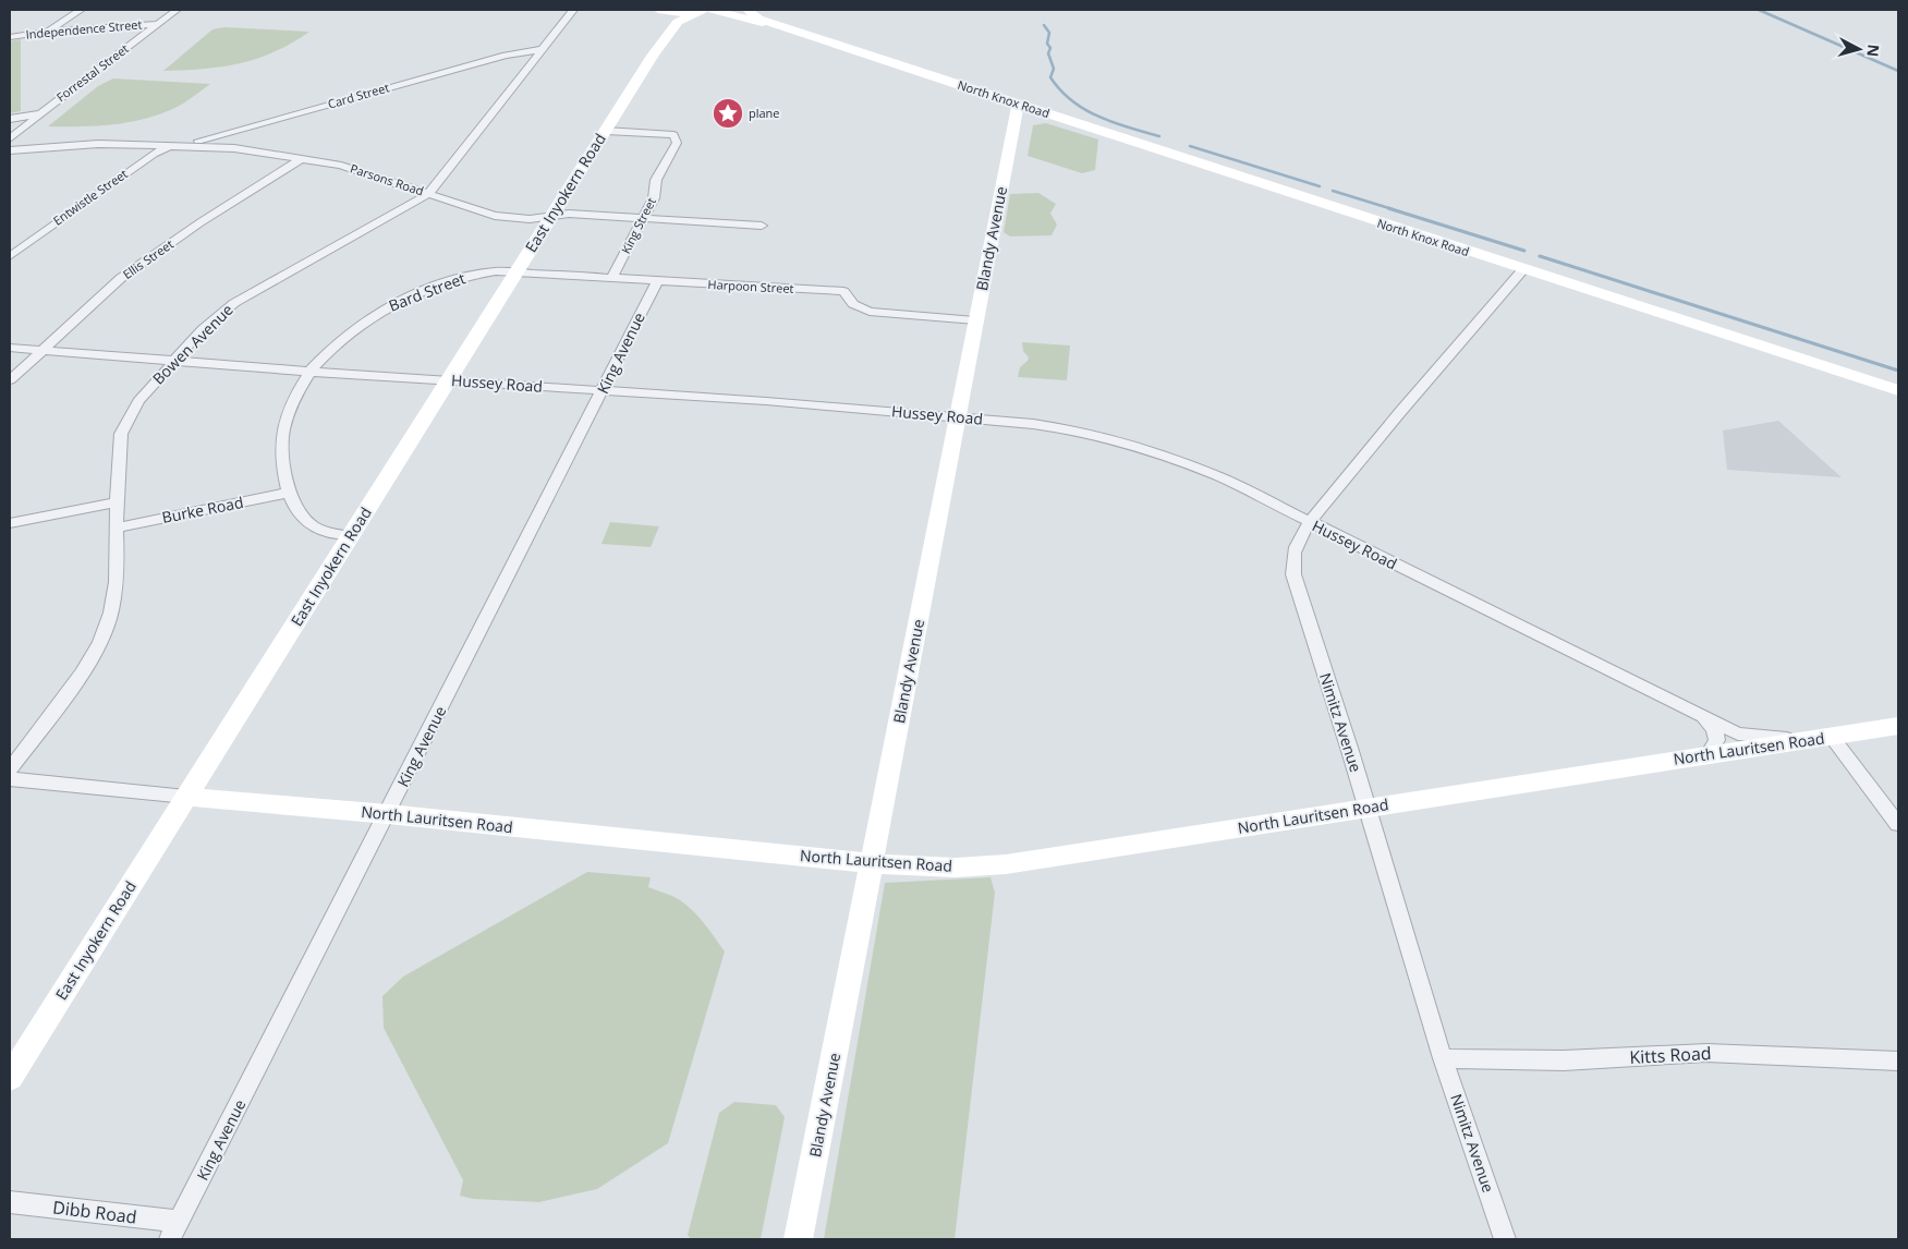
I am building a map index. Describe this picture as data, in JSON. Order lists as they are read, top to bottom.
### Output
{
  "streets": {
    "street": [
      "Independence Street",
      "Forrestal Street",
      "Card Street",
      "North Knox Road",
      "Parsons Road",
      "East Inyokern Road",
      "Entwistle Street",
      "King Street",
      "Blandy Avenue",
      "Ellis Street",
      "Harpoon Street",
      "Bard Street",
      "Bowen Avenue",
      "King Avenue",
      "Hussey Road",
      "Burke Road",
      "Nimitz Avenue",
      "North Lauritsen Road",
      "Kitts Road",
      "Dibb Road"
    ]
  },
  "crossings": [
    ["Independence Street", "Forrestal Street"],
    ["Card Street", "Parsons Road"],
    ["Card Street", "Entwistle Street"],
    ["Card Street", "Bowen Avenue"],
    ["North Knox Road", "East Inyokern Road"],
    ["North Knox Road", "Blandy Avenue"],
    ["North Knox Road", "Nimitz Avenue"],
    ["Parsons Road", "East Inyokern Road"],
    ["Parsons Road", "Entwistle Street"],
    ["Parsons Road", "King Street"],
    ["Parsons Road", "Ellis Street"],
    ["Parsons Road", "Bowen Avenue"],
    ["East Inyokern Road", "King Street"],
    ["East Inyokern Road", "Harpoon Street"],
    ["East Inyokern Road", "Bard Street"],
    ["East Inyokern Road", "Hussey Road"],
    ["East Inyokern Road", "North Lauritsen Road"],
    ["King Street", "Harpoon Street"],
    ["Blandy Avenue", "Harpoon Street"],
    ["Blandy Avenue", "Hussey Road"],
    ["Blandy Avenue", "North Lauritsen Road"],
    ["Ellis Street", "Hussey Road"],
    ["Harpoon Street", "Bard Street"],
    ["Harpoon Street", "King Avenue"],
    ["Bard Street", "Hussey Road"],
    ["Bard Street", "Burke Road"],
    ["Bowen Avenue", "Hussey Road"],
    ["Bowen Avenue", "Burke Road"],
    ["King Avenue", "Hussey Road"],
    ["King Avenue", "North Lauritsen Road"],
    ["King Avenue", "Dibb Road"],
    ["Hussey Road", "Nimitz Avenue"],
    ["Hussey Road", "North Lauritsen Road"],
    ["Nimitz Avenue", "North Lauritsen Road"],
    ["Nimitz Avenue", "Kitts Road"]
  ],
  "places": {
    "place": ["plane"]
  },
  "north": "right"
}
